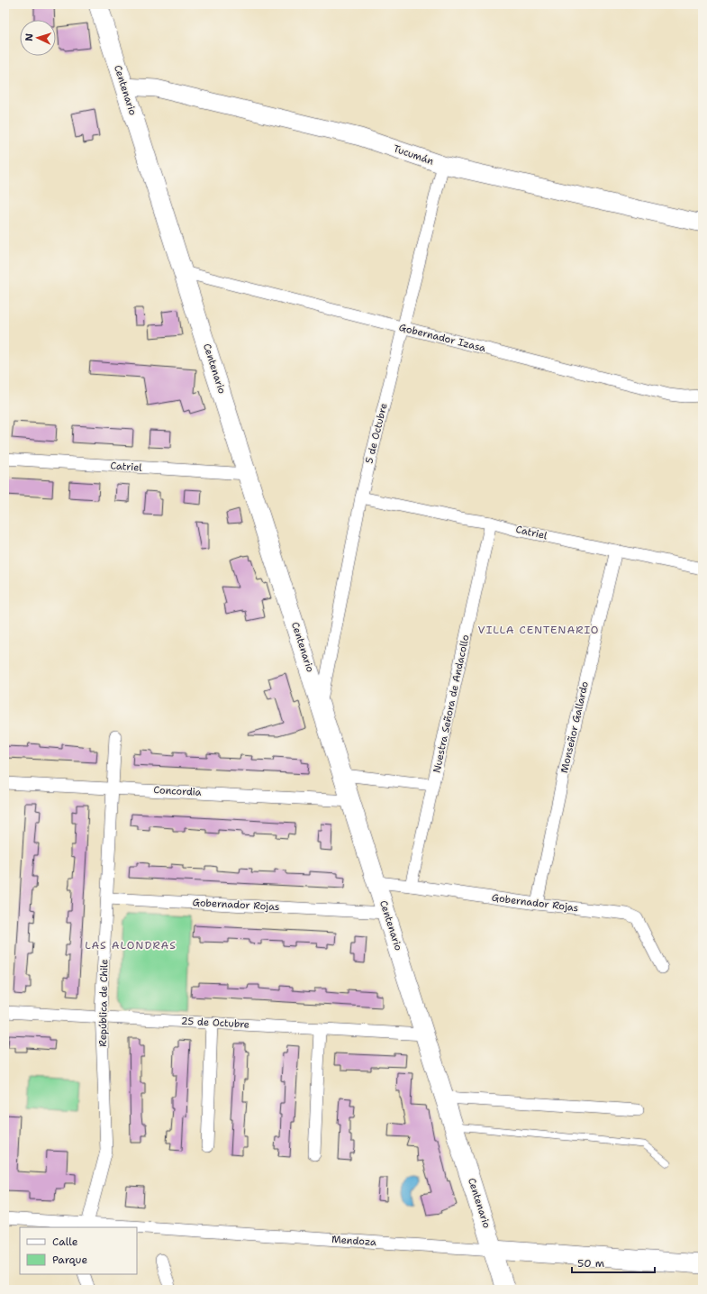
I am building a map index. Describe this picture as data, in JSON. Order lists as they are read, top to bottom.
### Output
{
  "streets": {
    "main road": ["Centenario", "Tucumán", "Mendoza"],
    "street": [
      "Gobernador Izasa",
      "5 de Octubre",
      "Catriel",
      "Nuestra Señora de Andacollo",
      "Monseñor Gallardo",
      "Concordia",
      "Gobernador Rojas",
      "República de Chile",
      "25 de Octubre"
    ]
  },
  "crossings": [
    ["Centenario", "Tucumán"],
    ["Centenario", "Gobernador Izasa"],
    ["Centenario", "5 de Octubre"],
    ["Centenario", "Catriel"],
    ["Centenario", "Concordia"],
    ["Centenario", "Gobernador Rojas"],
    ["Centenario", "25 de Octubre"],
    ["Centenario", "Mendoza"],
    ["Tucumán", "5 de Octubre"],
    ["Gobernador Izasa", "5 de Octubre"],
    ["5 de Octubre", "Catriel"],
    ["Catriel", "Nuestra Señora de Andacollo"],
    ["Catriel", "Monseñor Gallardo"],
    ["Nuestra Señora de Andacollo", "Gobernador Rojas"],
    ["Monseñor Gallardo", "Gobernador Rojas"],
    ["Concordia", "República de Chile"],
    ["Gobernador Rojas", "República de Chile"],
    ["República de Chile", "25 de Octubre"],
    ["República de Chile", "Mendoza"]
  ],
  "districts": ["VILLA CENTENARIO", "LAS ALONDRAS"],
  "legend": ["Calle", "Parque"],
  "scale_bar": "50 m",
  "north": "left"
}
